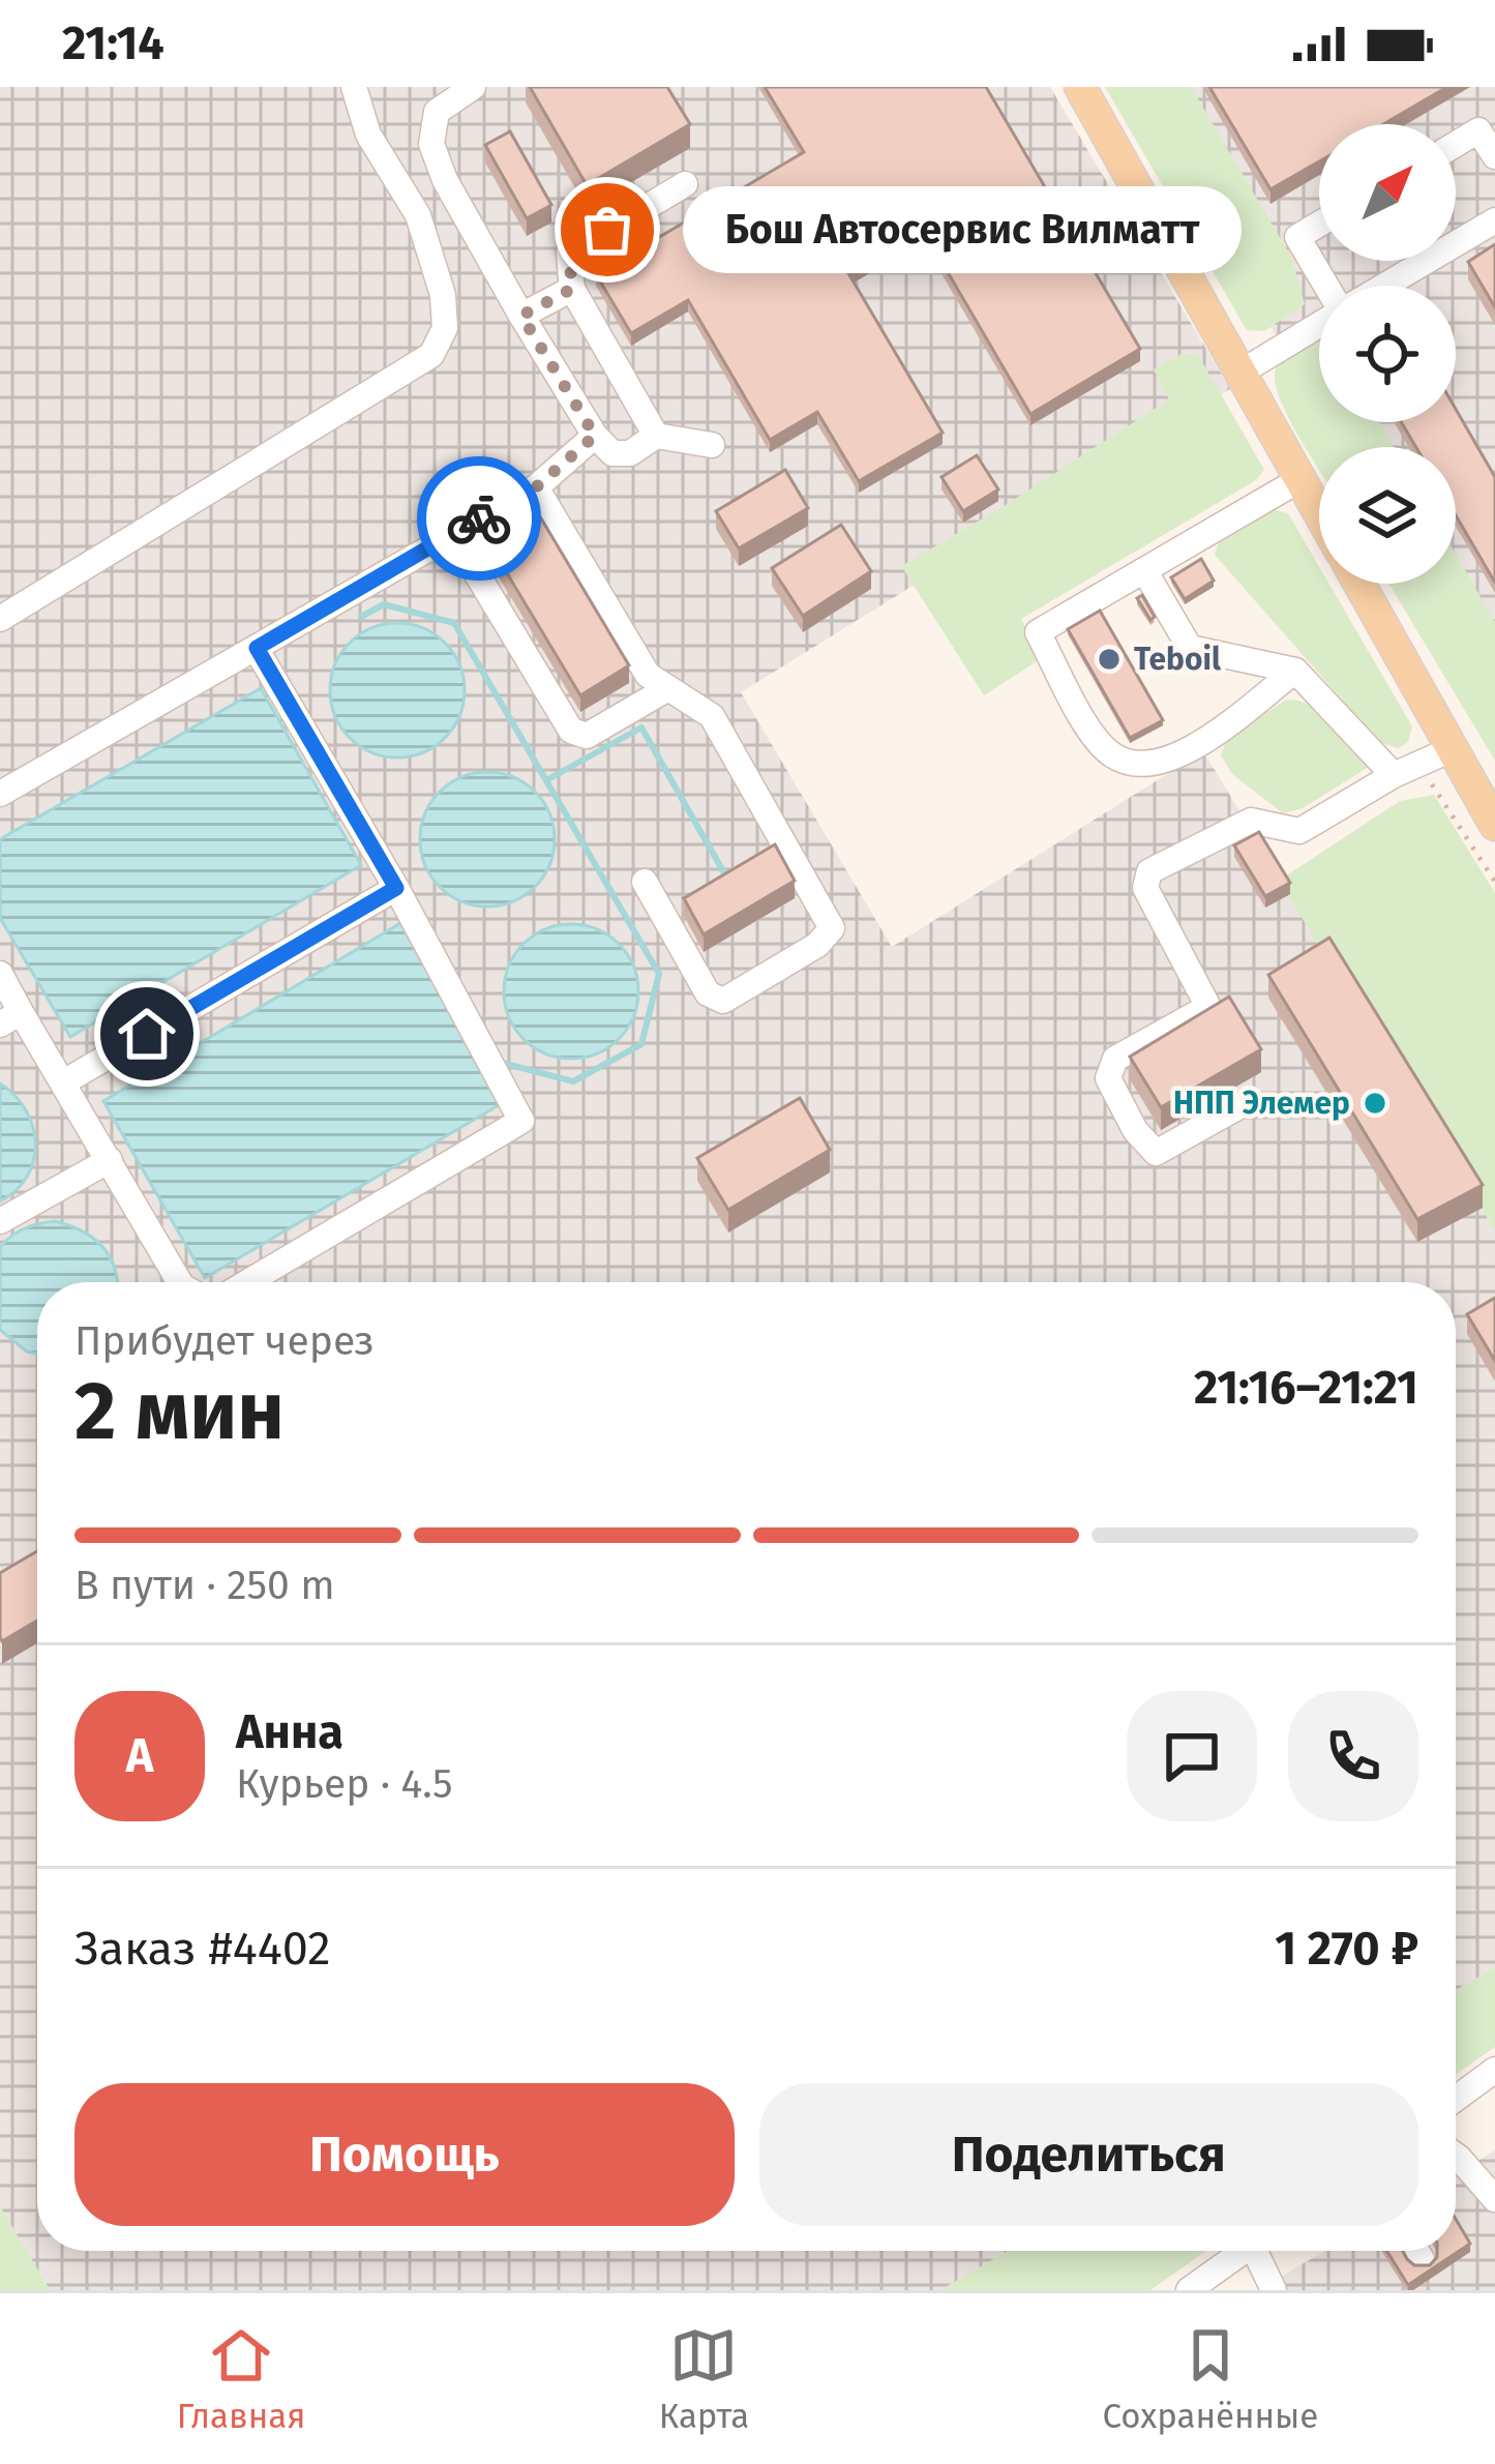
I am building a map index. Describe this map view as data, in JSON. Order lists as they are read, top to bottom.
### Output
{
  "places": ["Бош Автосервис Вилматт", "Teboil", "НПП Элемер"],
  "north": "top right",
  "page": {
    "status": "21:14",
    "bubble": "Бош Автосервис Вилматт",
    "heading": ["2 мин", "Прибудет через", "21:16–21:21"],
    "panel": [
      "Анна",
      "Курьер · 4.5",
      "Заказ #4402",
      "1 270 ₽"
    ],
    "bar": "В пути · 250 m",
    "round": "А",
    "buttons": ["Помощь", "Поделиться"],
    "tabs": ["Главная", "Карта", "Сохранённые"]
  }
}
